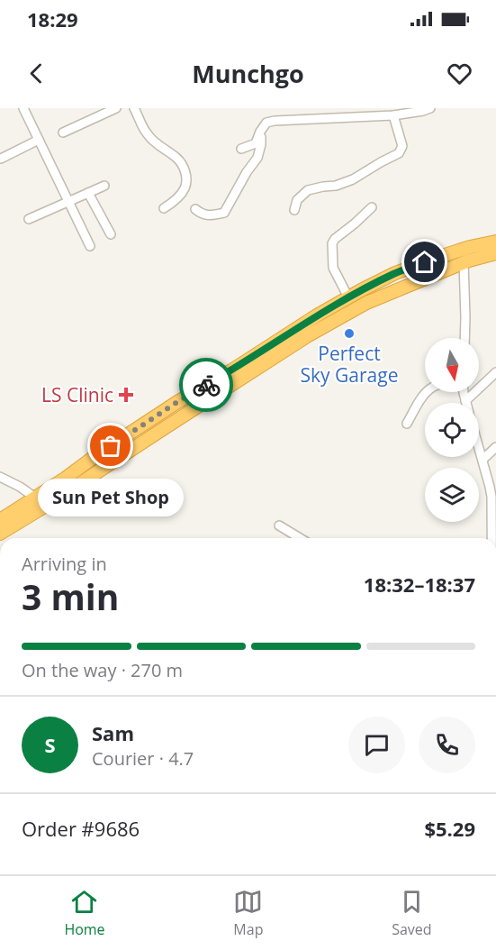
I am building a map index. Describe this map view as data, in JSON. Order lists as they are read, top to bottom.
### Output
{
  "places": {
    "other": ["Perfect Sky Garage", "Sun Pet Shop"],
    "health": ["LS Clinic"]
  },
  "north": "bottom",
  "page": {
    "status": "18:29",
    "header": "Munchgo",
    "bubble": "Sun Pet Shop",
    "heading": ["3 min", "Arriving in", "18:32–18:37"],
    "panel": [
      "Sam",
      "Courier · 4.7",
      "Order #9686",
      "$5.29"
    ],
    "bar": "On the way · 270 m",
    "round": "S",
    "tabs": ["Home", "Map", "Saved"]
  }
}
